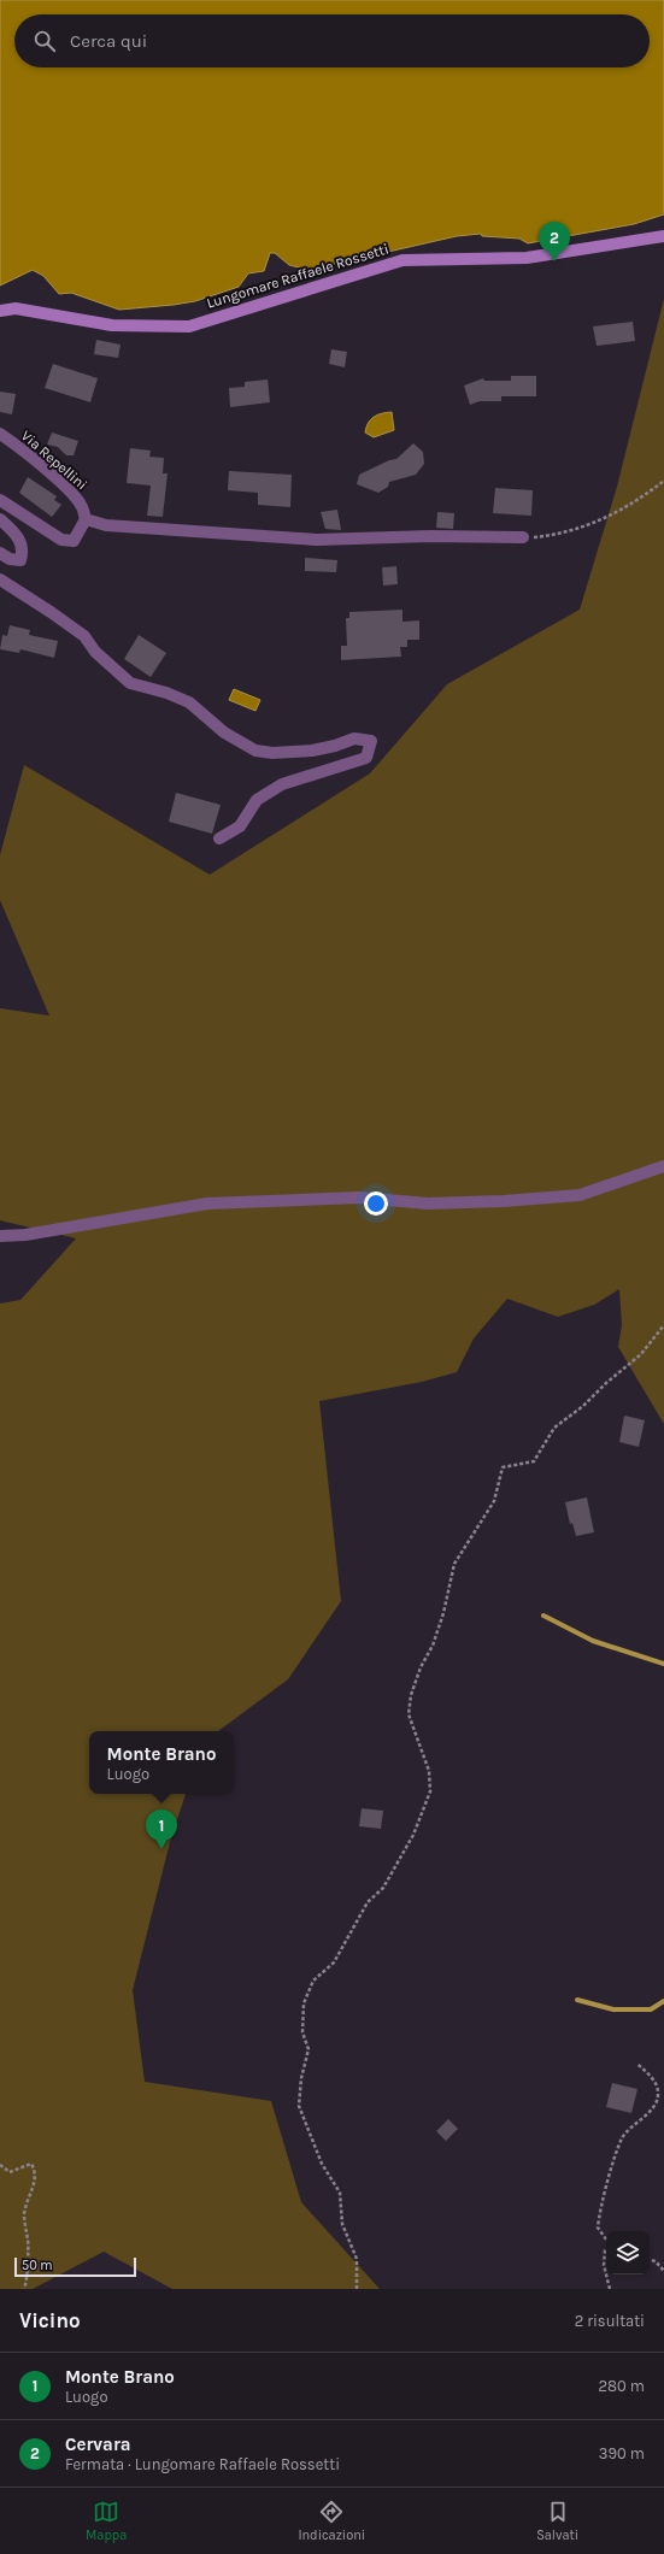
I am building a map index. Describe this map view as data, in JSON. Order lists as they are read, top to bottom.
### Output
{
  "streets": {
    "main road": ["Lungomare Raffaele Rossetti"],
    "street": ["Via Repellini"]
  },
  "scale_bar": "50 m",
  "page": {
    "search": "Cerca qui",
    "pins": ["2", "1"],
    "popup": ["Monte Brano", "Luogo"],
    "scale": "50 m",
    "heading": ["Vicino", "2 risultati"],
    "list": [
      {
        "mark": "1",
        "name": "Monte Brano",
        "note": "Luogo",
        "value": "280 m"
      },
      {
        "mark": "2",
        "name": "Cervara",
        "note": "Fermata · Lungomare Raffaele Rossetti",
        "value": "390 m"
      }
    ],
    "nav": ["Mappa", "Indicazioni", "Salvati"]
  }
}
